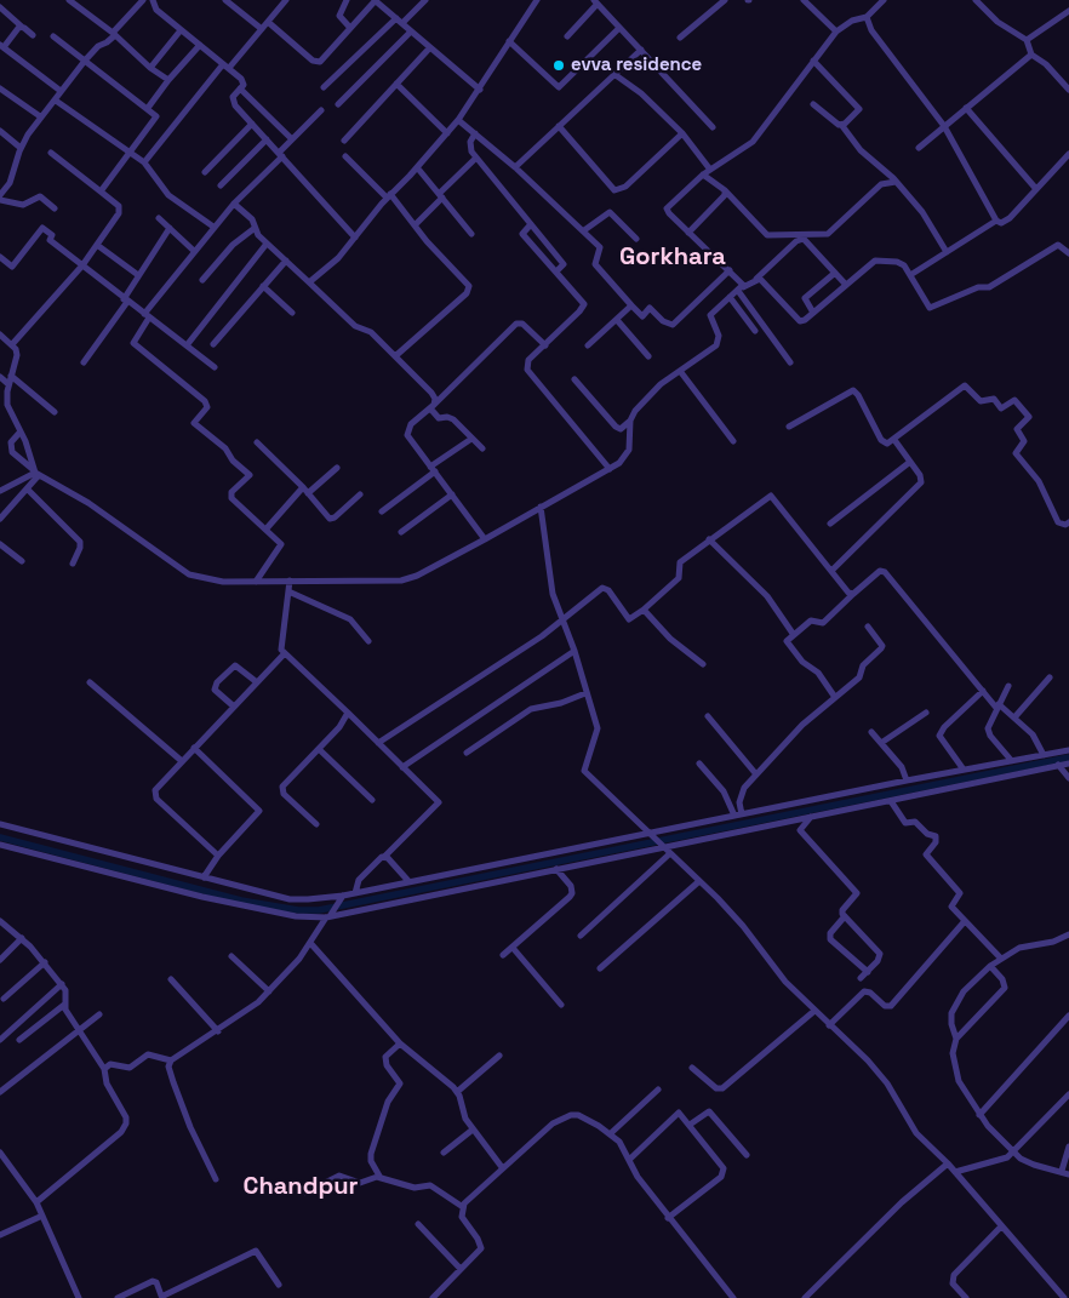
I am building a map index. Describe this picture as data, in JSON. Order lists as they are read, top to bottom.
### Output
{
  "districts": ["Gorkhara", "Chandpur"],
  "places": ["evva residence"]
}
